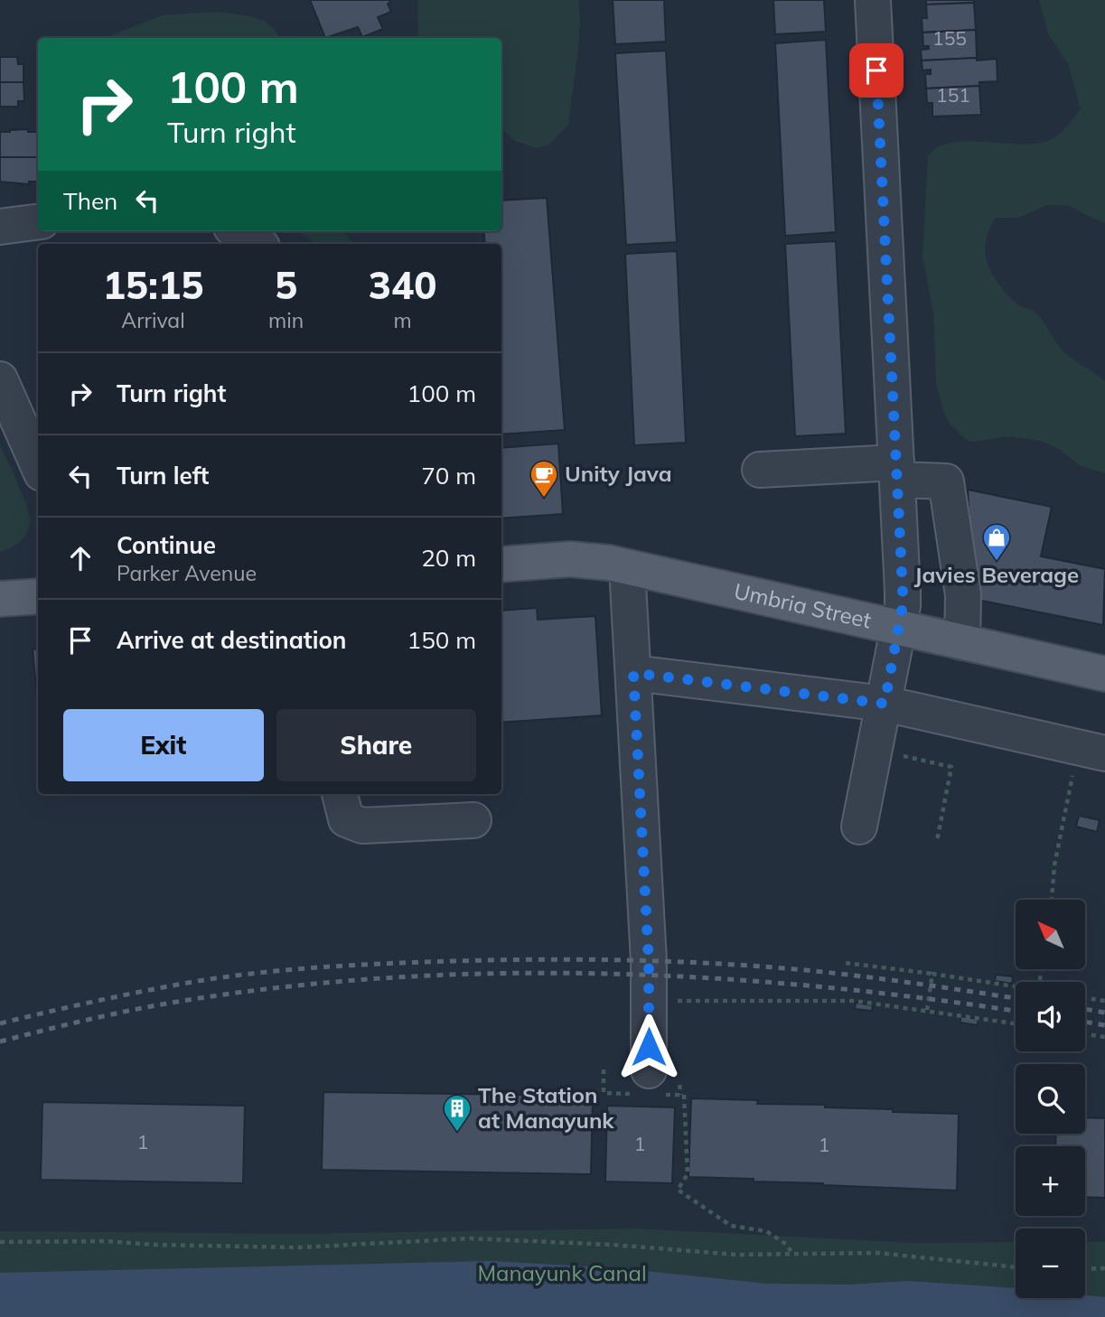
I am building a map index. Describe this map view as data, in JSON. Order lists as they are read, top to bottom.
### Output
{
  "streets": {
    "main road": ["Umbria Street"]
  },
  "parks": ["Manayunk Canal"],
  "places": {
    "cafe": ["Unity Java"],
    "shop": ["Javies Beverage"],
    "building": ["The Station at Manayunk"]
  },
  "house_numbers": [
    "155",
    "151",
    "1",
    "1",
    "1"
  ],
  "north": "top left",
  "page": {
    "turn": ["100 m", "Turn right"],
    "then": "Then",
    "eta": [
      "15:15",
      "Arrival",
      "5",
      "min",
      "340",
      "m"
    ],
    "list": [
      {
        "name": "Turn right",
        "value": "100 m"
      },
      {
        "name": "Turn left",
        "value": "70 m"
      },
      {
        "name": "Continue",
        "note": "Parker Avenue",
        "value": "20 m"
      },
      {
        "name": "Arrive at destination",
        "value": "150 m"
      }
    ],
    "buttons": ["Exit", "Share"],
    "map_buttons": ["+", "−"]
  }
}
